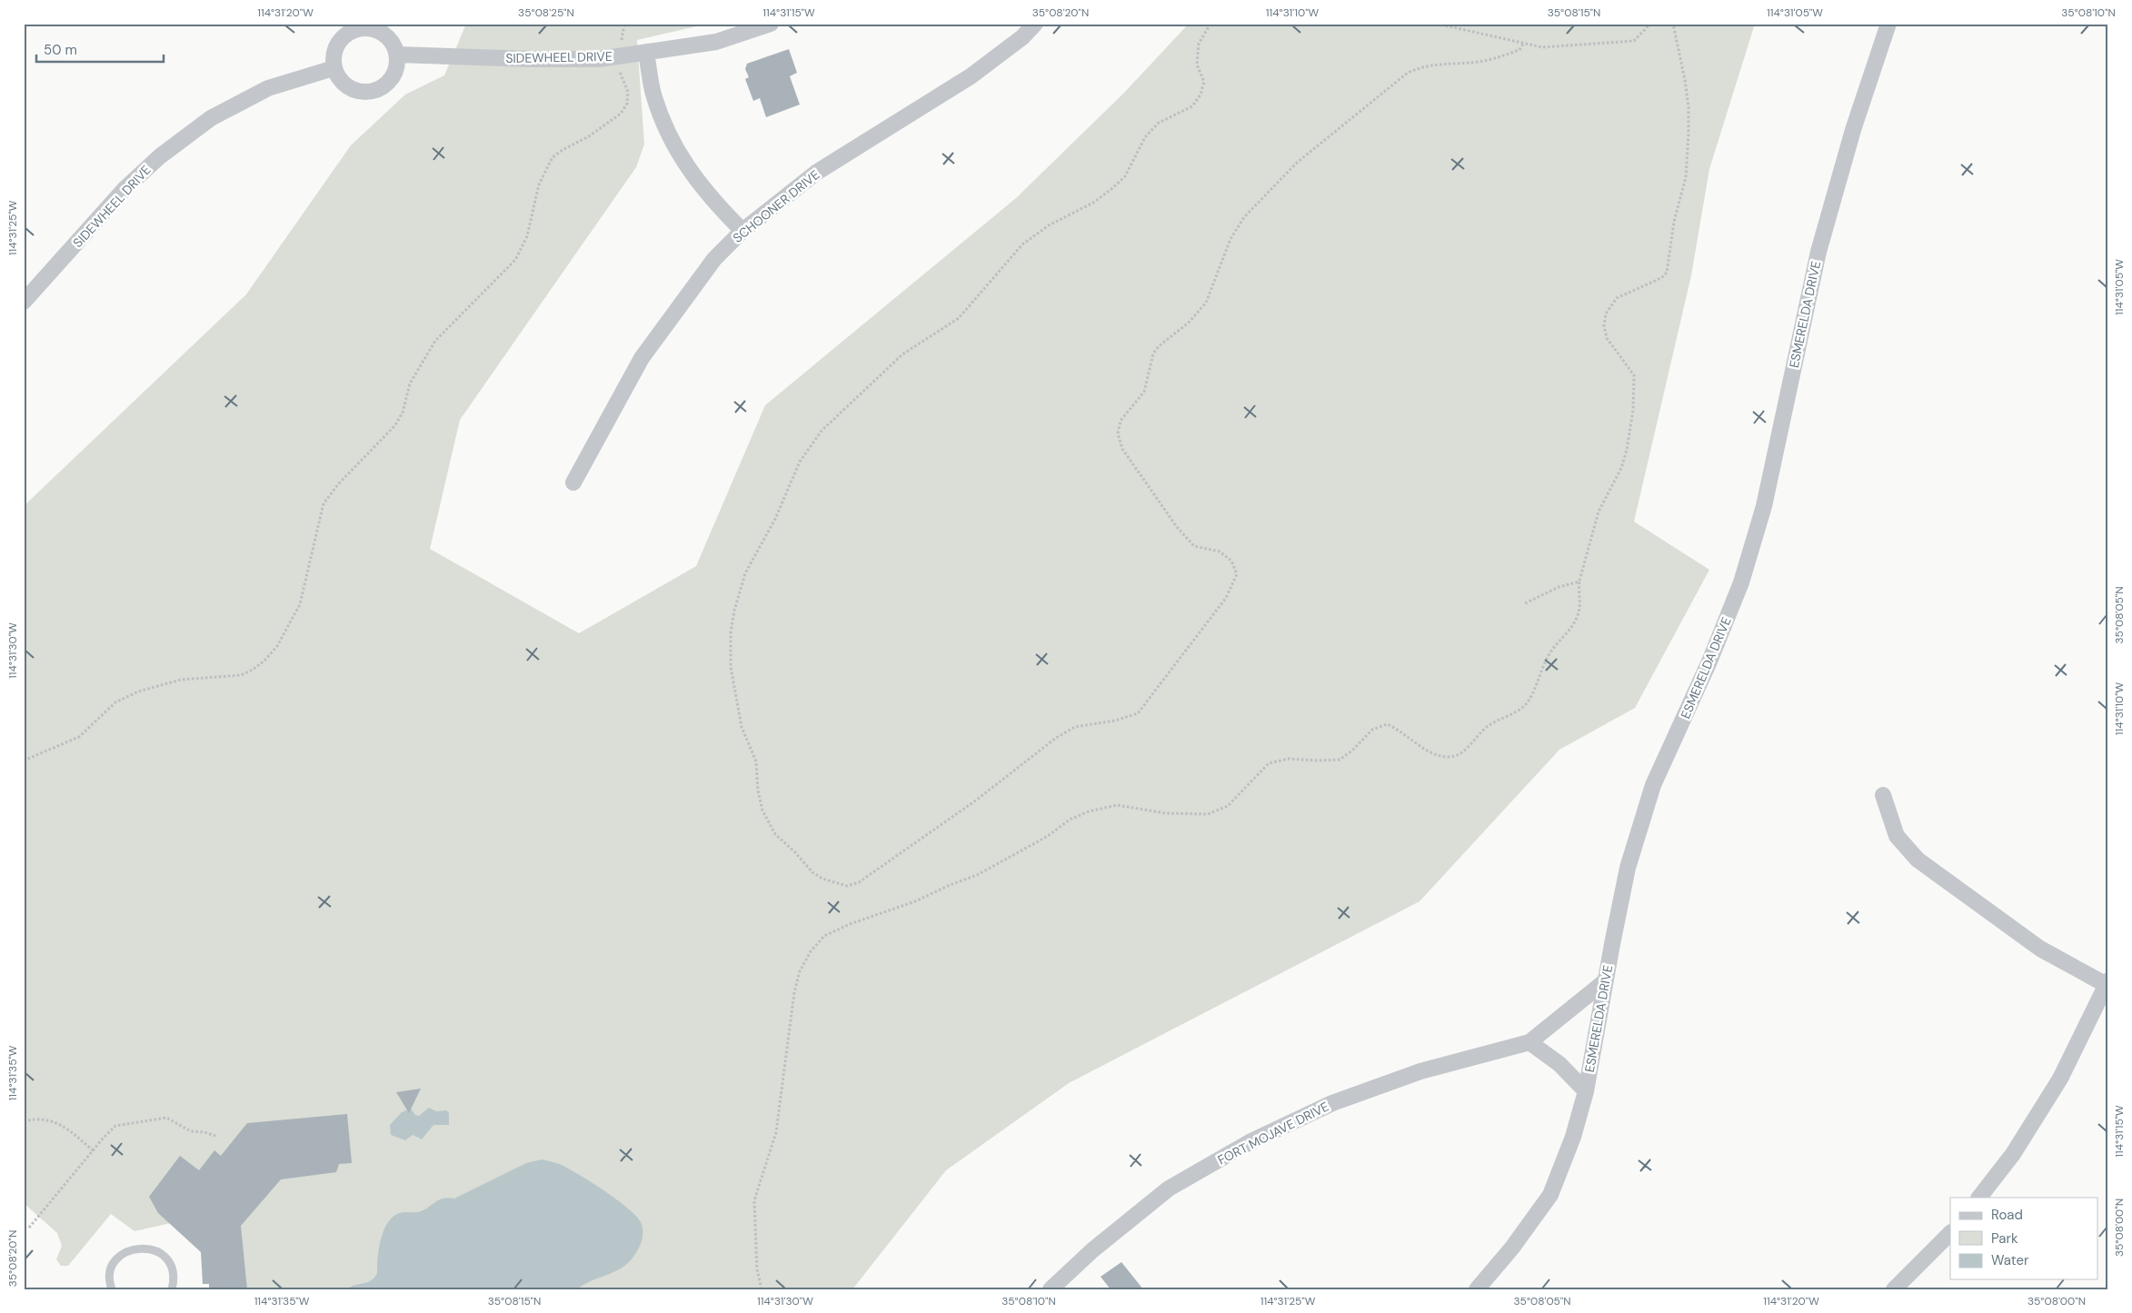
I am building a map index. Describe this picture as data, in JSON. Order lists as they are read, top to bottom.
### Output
{
  "streets": {
    "street": [
      "SIDEWHEEL DRIVE",
      "SCHOONER DRIVE",
      "ESMERELDA DRIVE",
      "FORT MOJAVE DRIVE"
    ]
  },
  "legend": ["Road", "Park", "Water"],
  "scale_bar": "50 m",
  "coordinates": [
    "114°31'20\"W",
    "35°08'25\"N",
    "114°31'15\"W",
    "35°08'20\"N",
    "114°31'10\"W",
    "35°08'15\"N",
    "114°31'05\"W",
    "35°08'10\"N",
    "114°31'25\"W",
    "35°08'05\"N",
    "114°31'30\"W",
    "114°31'35\"W",
    "35°08'00\"N"
  ]
}
